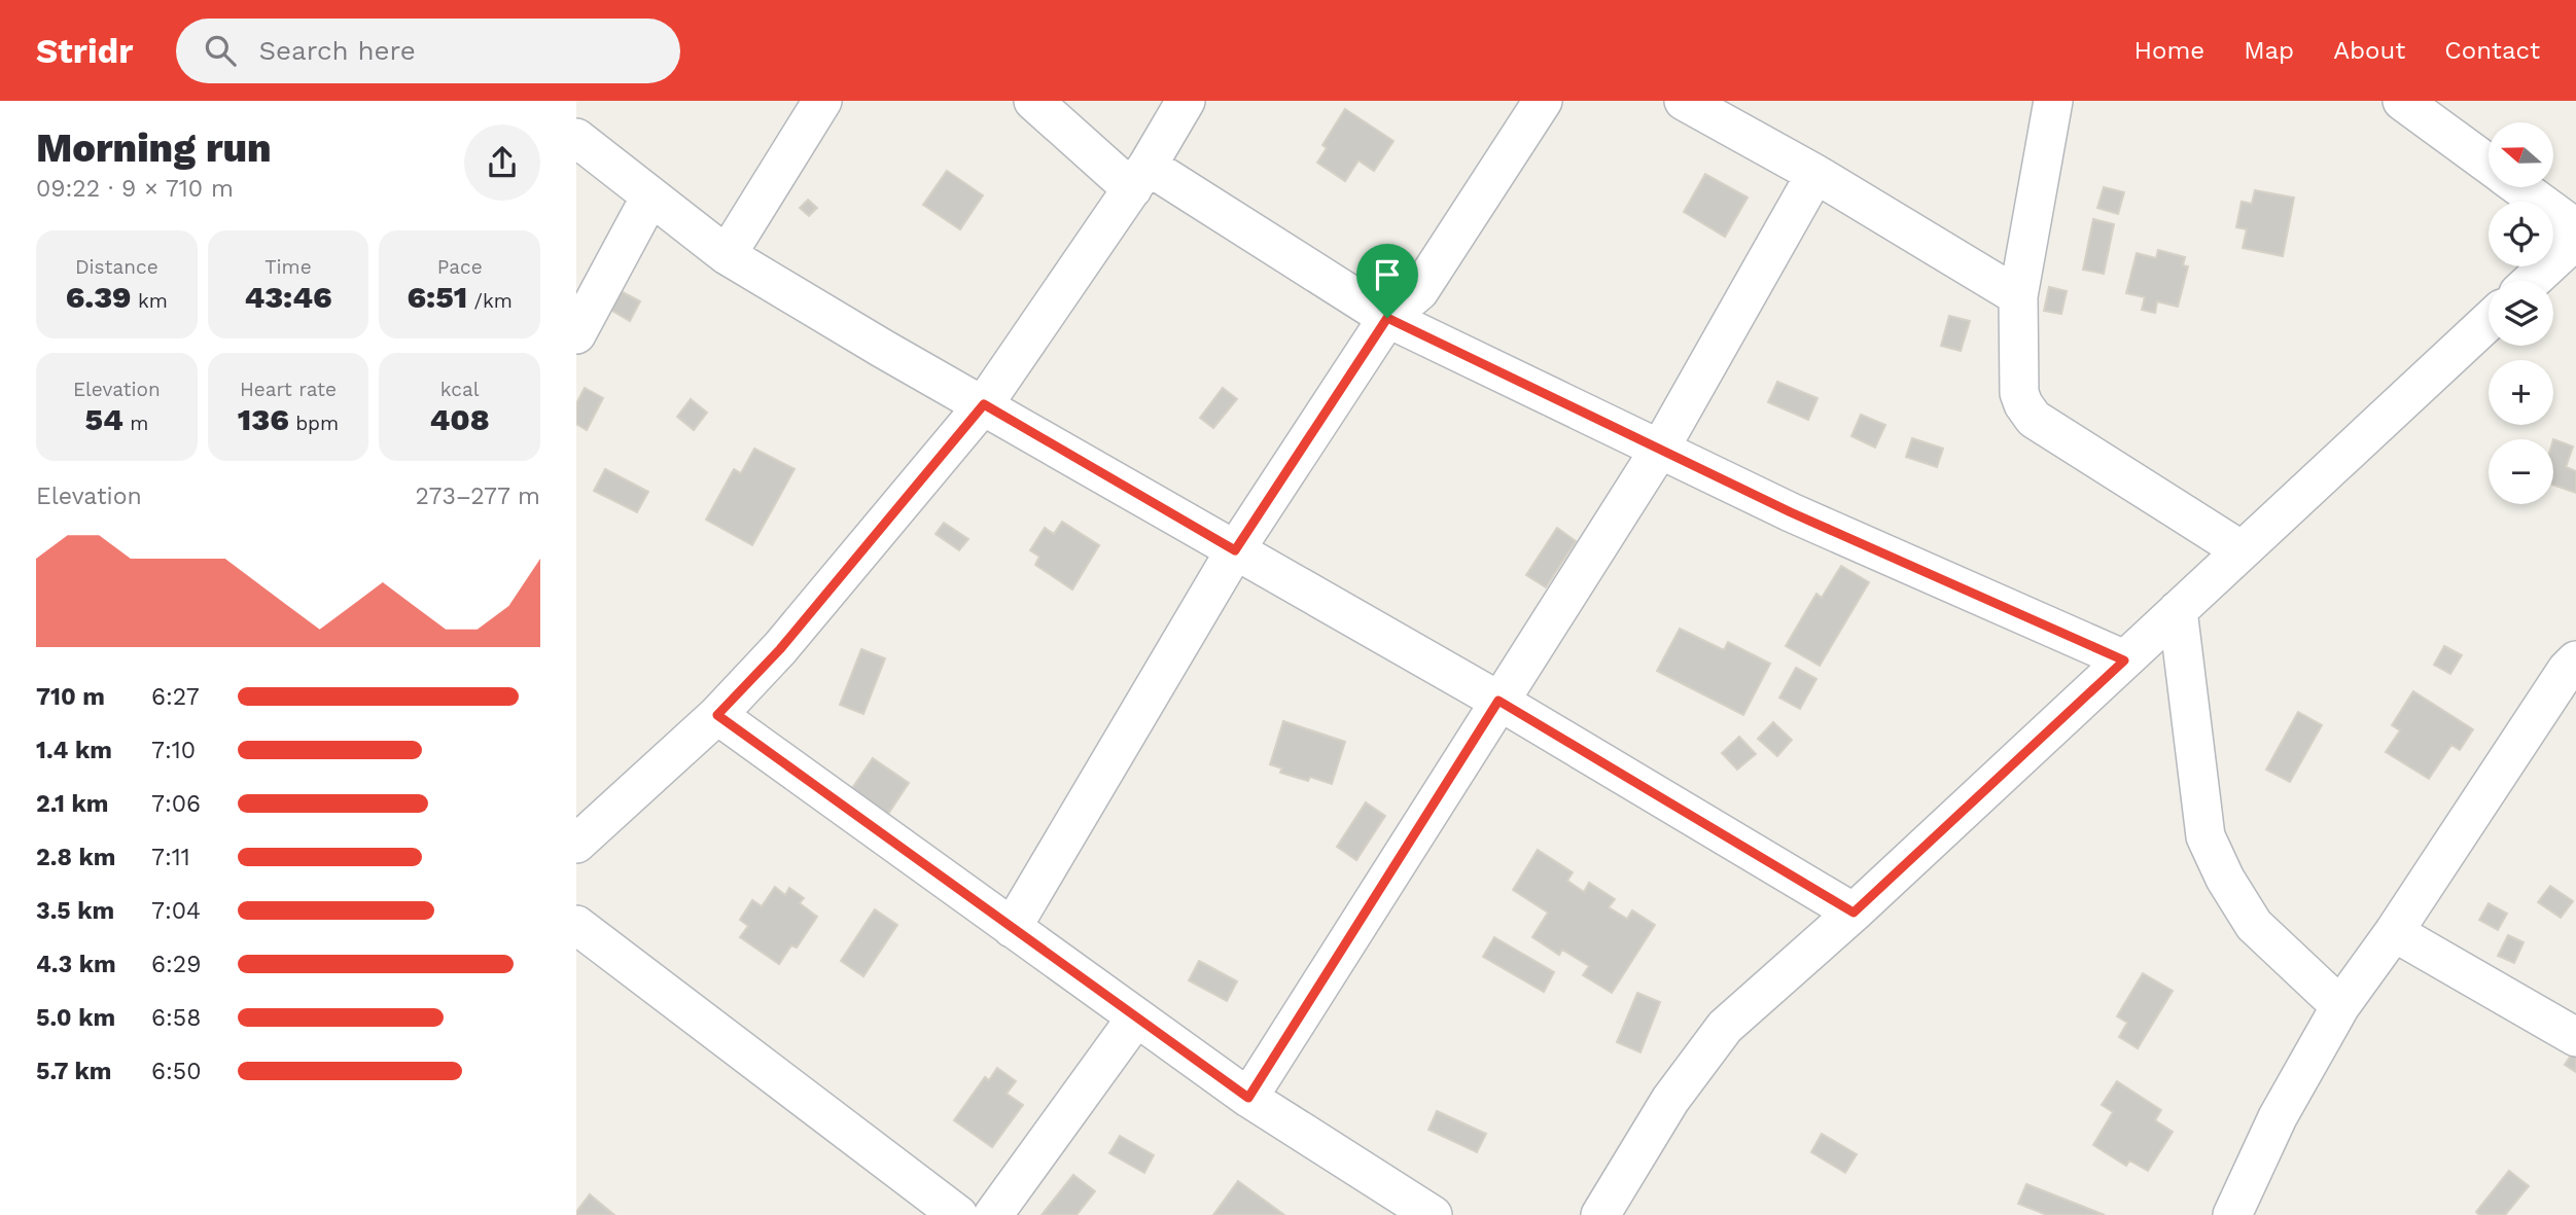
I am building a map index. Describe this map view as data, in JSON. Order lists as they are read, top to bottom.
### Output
{
  "north": "left",
  "page": {
    "header": "Stridr",
    "search": "Search here",
    "nav": [
      "Home",
      "Map",
      "About",
      "Contact"
    ],
    "heading": ["Morning run", "09:22 · 9 × 710 m"],
    "map_buttons": ["+", "−"],
    "stats": [
      ["Distance", "6.39 km"],
      ["Time", "43:46"],
      ["Pace", "6:51 /km"],
      ["Elevation", "54 m"],
      ["Heart rate", "136 bpm"],
      ["kcal", "408"]
    ],
    "chart": ["Elevation", "273–277 m"],
    "list": [
      {
        "name": "710 m",
        "note": "6:27"
      },
      {
        "name": "1.4 km",
        "note": "7:10"
      },
      {
        "name": "2.1 km",
        "note": "7:06"
      },
      {
        "name": "2.8 km",
        "note": "7:11"
      },
      {
        "name": "3.5 km",
        "note": "7:04"
      },
      {
        "name": "4.3 km",
        "note": "6:29"
      },
      {
        "name": "5.0 km",
        "note": "6:58"
      },
      {
        "name": "5.7 km",
        "note": "6:50"
      }
    ]
  }
}
